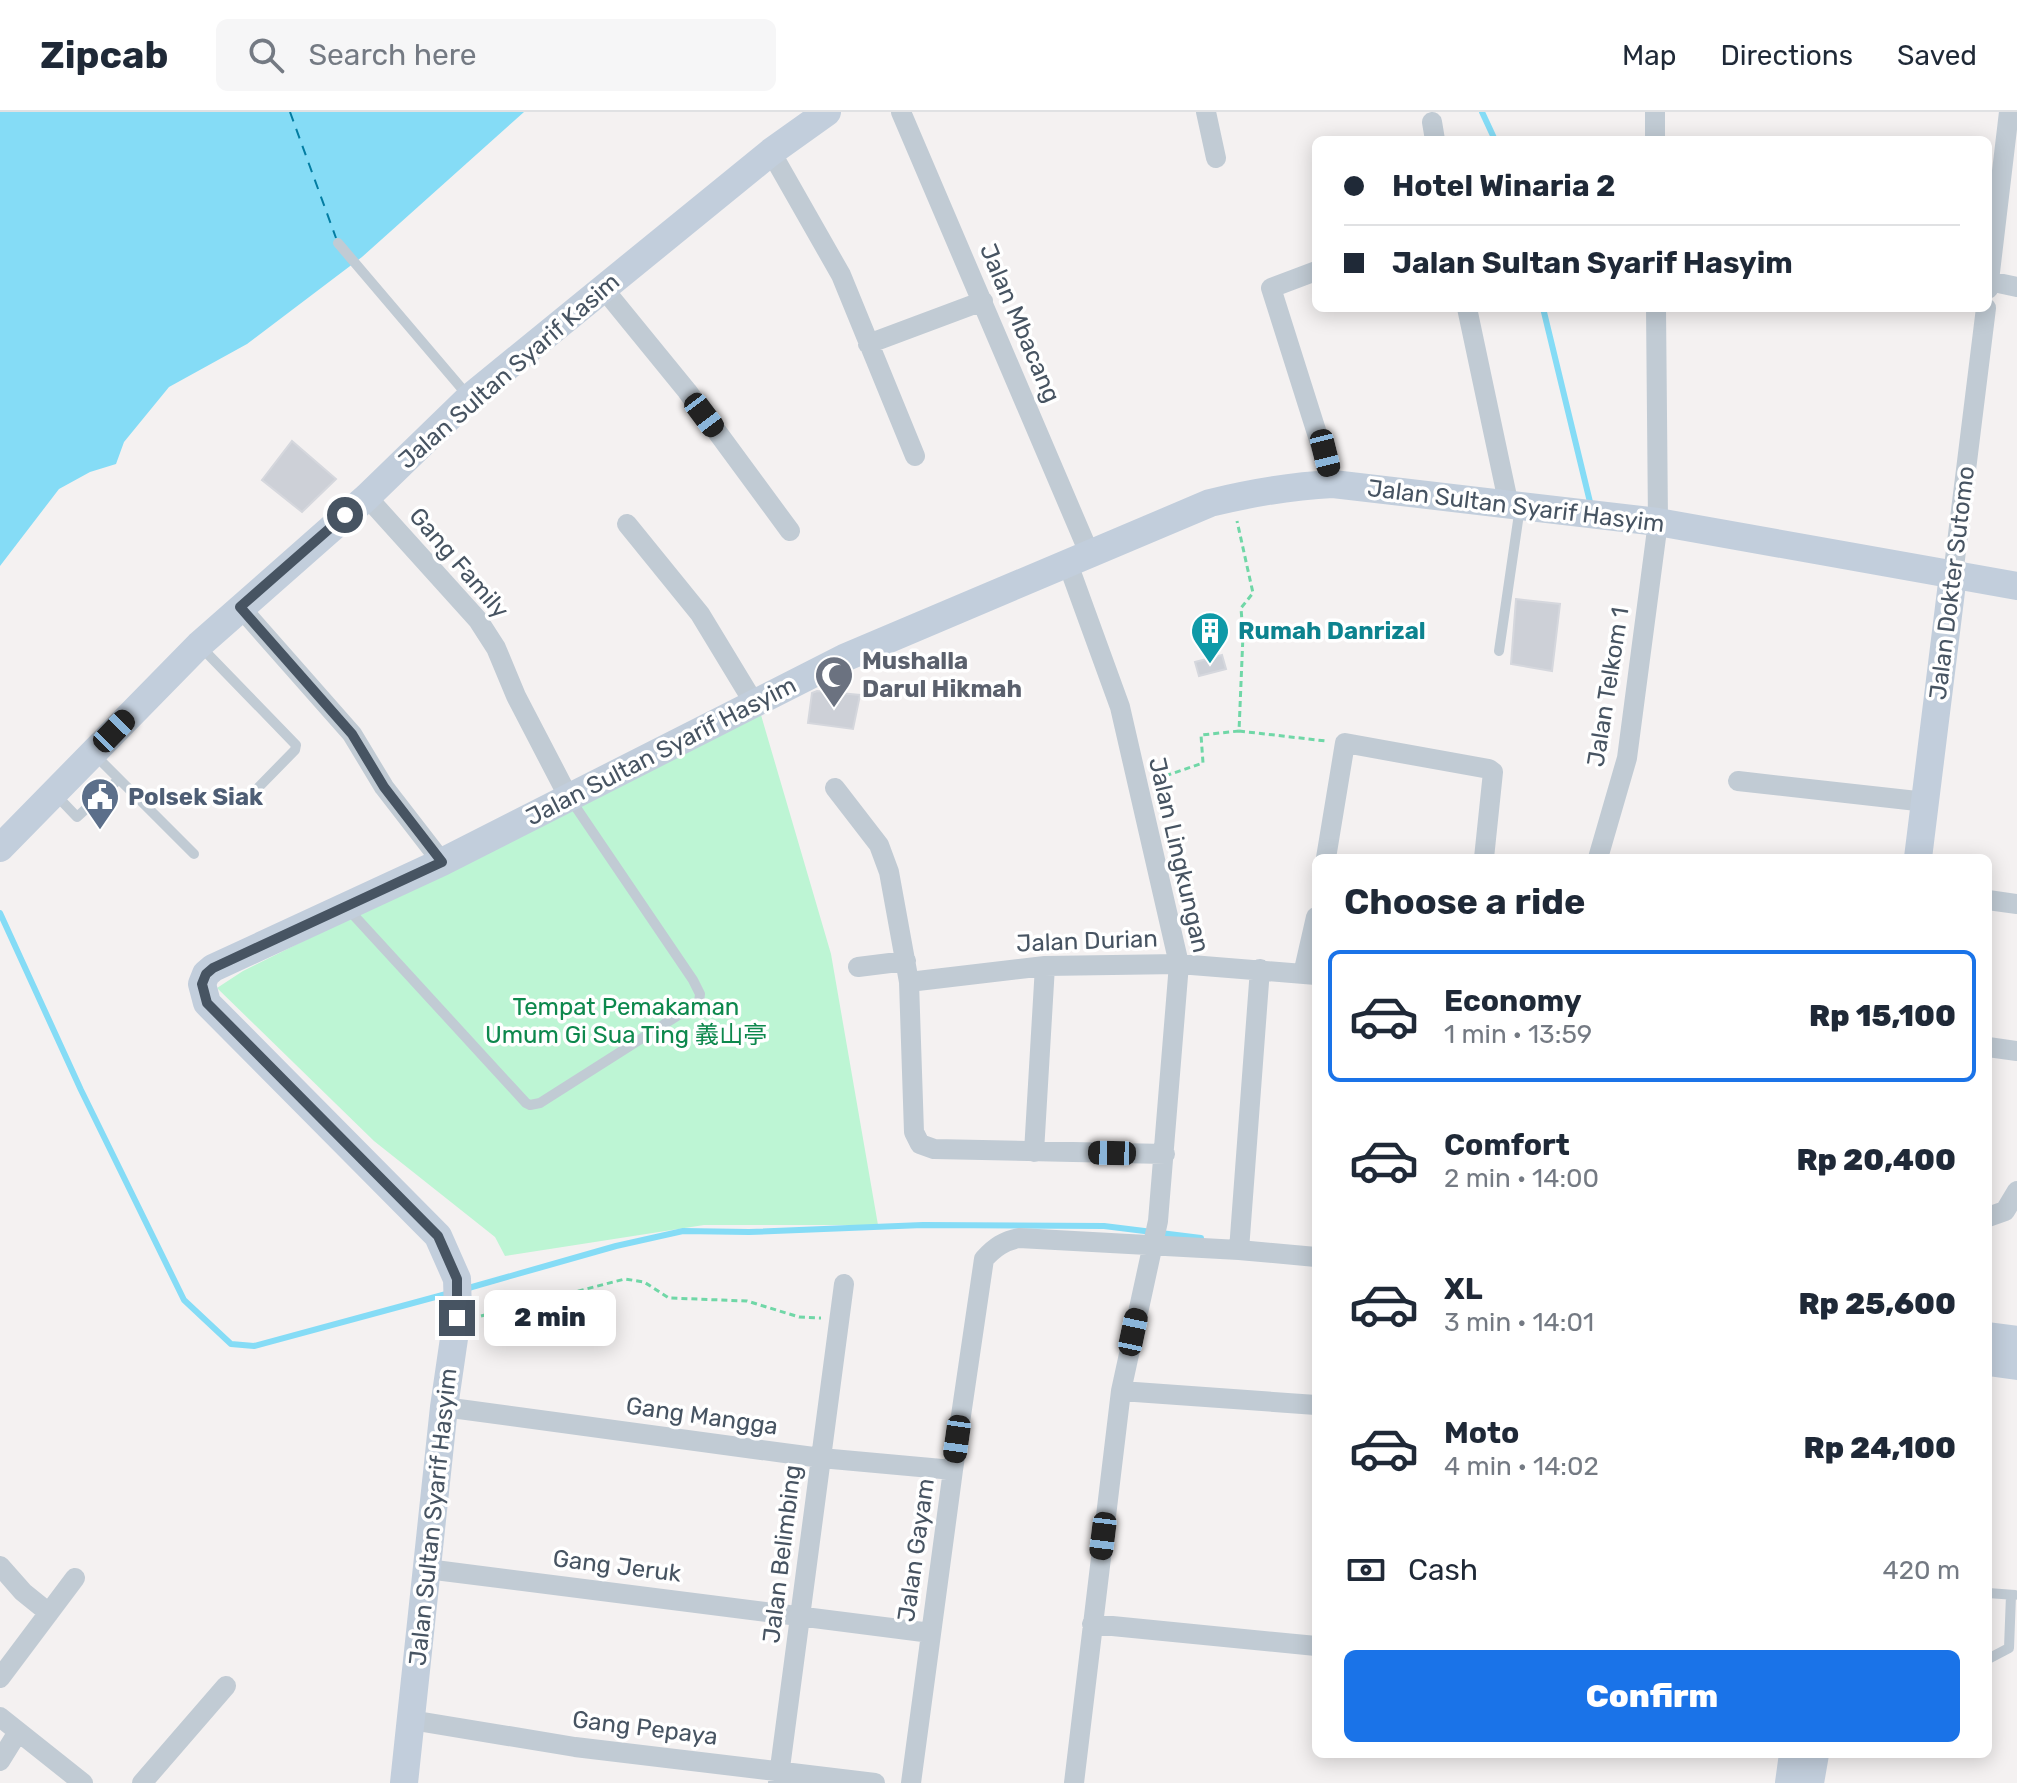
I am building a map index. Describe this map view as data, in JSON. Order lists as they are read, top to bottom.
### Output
{
  "streets": {
    "street": [
      "Jalan Mbacang",
      "Jalan Sultan Syarif Kasim",
      "Jalan Sultan Syarif Hasyim",
      "Gang Family",
      "Jalan Dokter Sutomo",
      "Jalan Telkom 1",
      "Jalan Lingkungan",
      "Jalan Durian",
      "Gang Mangga",
      "Jalan Gayam",
      "Jalan Belimbing",
      "Gang Jeruk",
      "Gang Pepaya"
    ]
  },
  "crossings": [
    ["Jalan Mbacang", "Jalan Sultan Syarif Hasyim"],
    ["Jalan Mbacang", "Jalan Lingkungan"],
    ["Jalan Sultan Syarif Kasim", "Gang Family"],
    ["Jalan Sultan Syarif Hasyim", "Gang Family"],
    ["Jalan Sultan Syarif Hasyim", "Jalan Dokter Sutomo"],
    ["Jalan Sultan Syarif Hasyim", "Jalan Telkom 1"],
    ["Jalan Sultan Syarif Hasyim", "Jalan Lingkungan"],
    ["Jalan Sultan Syarif Hasyim", "Gang Mangga"],
    ["Jalan Sultan Syarif Hasyim", "Gang Jeruk"],
    ["Jalan Sultan Syarif Hasyim", "Gang Pepaya"],
    ["Jalan Lingkungan", "Jalan Durian"],
    ["Jalan Lingkungan", "Jalan Gayam"],
    ["Gang Mangga", "Jalan Gayam"],
    ["Gang Mangga", "Jalan Belimbing"],
    ["Jalan Gayam", "Gang Jeruk"],
    ["Jalan Belimbing", "Gang Jeruk"],
    ["Jalan Belimbing", "Gang Pepaya"]
  ],
  "parks": ["Tempat Pemakaman Umum Gi Sua Ting 義山亭"],
  "places": {
    "building": ["Rumah Danrizal"],
    "mosque": ["Mushalla Darul Hikmah"],
    "public building": ["Polsek Siak"]
  },
  "page": {
    "header": "Zipcab",
    "search": "Search here",
    "nav": ["Map", "Directions", "Saved"],
    "banner": ["Hotel Winaria 2", "Jalan Sultan Syarif Hasyim"],
    "heading": "Choose a ride",
    "list": [
      {
        "name": "Economy",
        "note": "1 min · 13:59",
        "value": "Rp 15,100"
      },
      {
        "name": "Comfort",
        "note": "2 min · 14:00",
        "value": "Rp 20,400"
      },
      {
        "name": "XL",
        "note": "3 min · 14:01",
        "value": "Rp 25,600"
      },
      {
        "name": "Moto",
        "note": "4 min · 14:02",
        "value": "Rp 24,100"
      }
    ],
    "bubble": "2 min",
    "pay": ["Cash", "420 m"],
    "buttons": "Confirm"
  }
}
